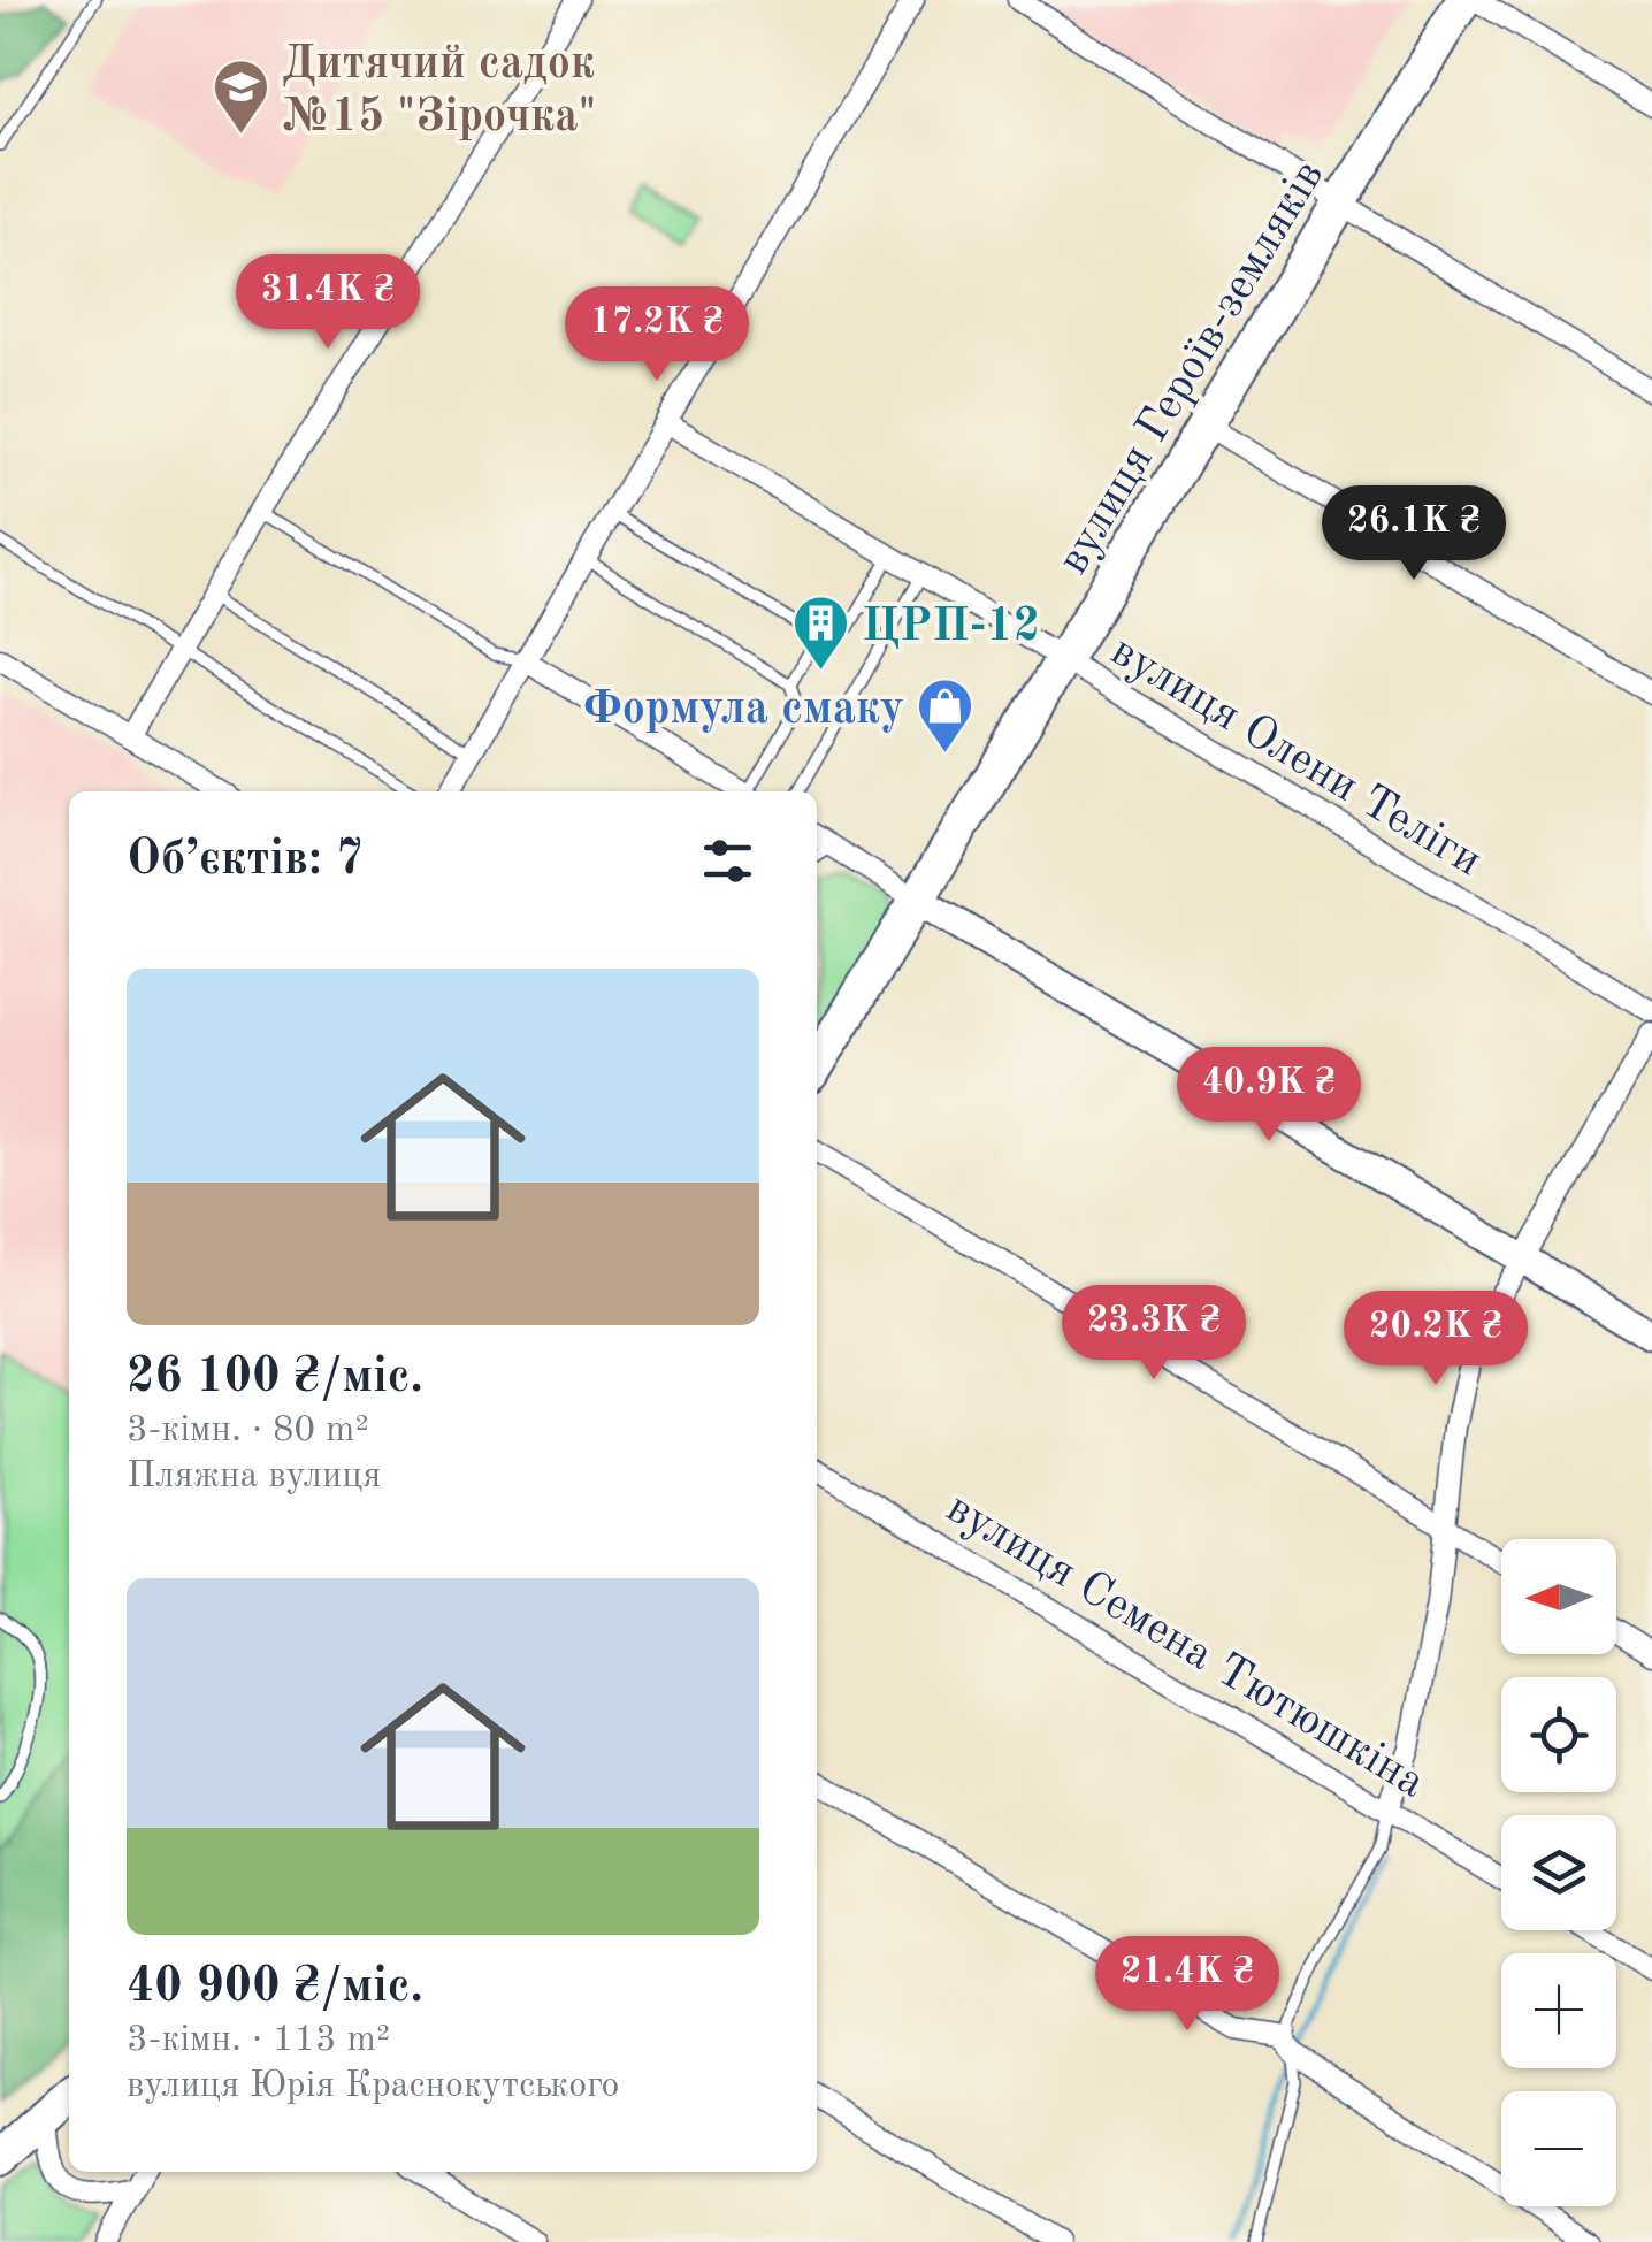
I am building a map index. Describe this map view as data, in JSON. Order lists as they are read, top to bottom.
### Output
{
  "streets": {
    "main road": ["вулиця Героїв-земляків"],
    "street": ["вулиця Олени Теліги", "вулиця Семена Тютюшкіна"]
  },
  "crossings": [
    ["вулиця Героїв-земляків", "вулиця Олени Теліги"]
  ],
  "places": {
    "school or university": ["Дитячий садок №15 \"Зірочка\""],
    "building": ["ЦРП-12"],
    "shop": ["Формула смаку"]
  },
  "north": "left",
  "page": {
    "price": [
      "31.4K ₴",
      "17.2K ₴",
      "26.1K ₴",
      "40.9K ₴",
      "23.3K ₴",
      "20.2K ₴",
      "21.4K ₴"
    ],
    "heading": "Об’єктів: 7",
    "list": [
      {
        "name": "26 100 ₴/міс.",
        "note": "3-кімн. · 80 m² · Пляжна вулиця"
      },
      {
        "name": "40 900 ₴/міс.",
        "note": "3-кімн. · 113 m² · вулиця Юрія Краснокутського"
      }
    ],
    "map_buttons": ["+", "−"]
  }
}
